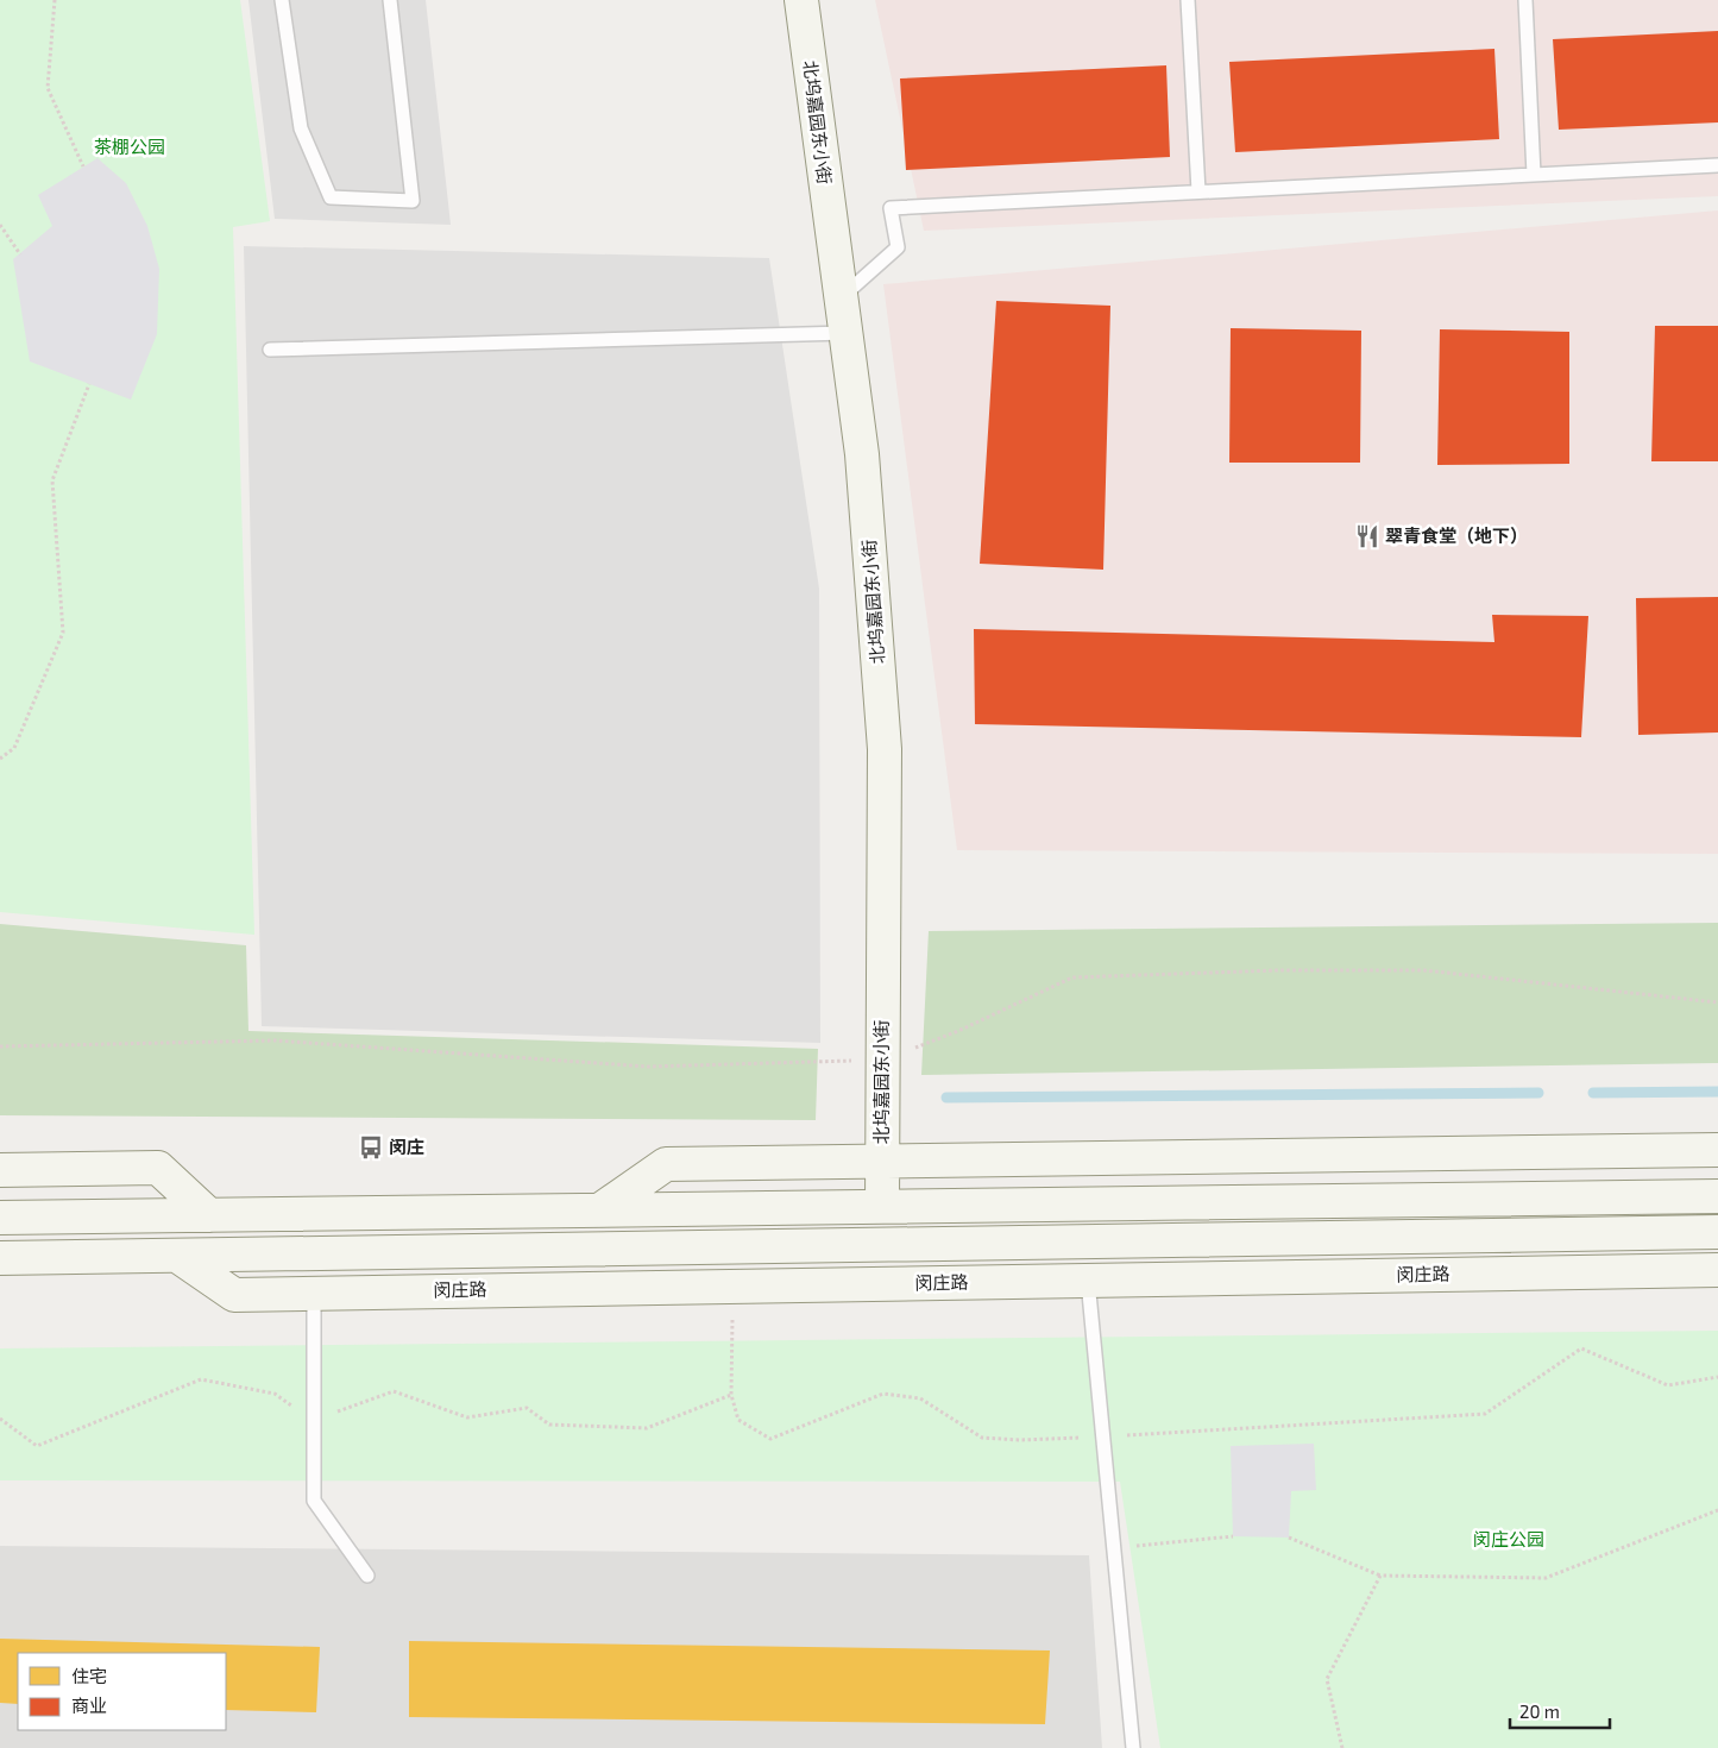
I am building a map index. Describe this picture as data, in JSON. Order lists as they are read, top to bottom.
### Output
{
  "streets": {
    "street": ["北坞嘉园东小街", "闵庄路"]
  },
  "parks": ["茶棚公园", "闵庄公园"],
  "places": {
    "restaurant": ["翠青食堂（地下）"],
    "bus stop": ["闵庄"]
  },
  "legend": ["住宅", "商业"],
  "scale_bar": "20 m"
}
